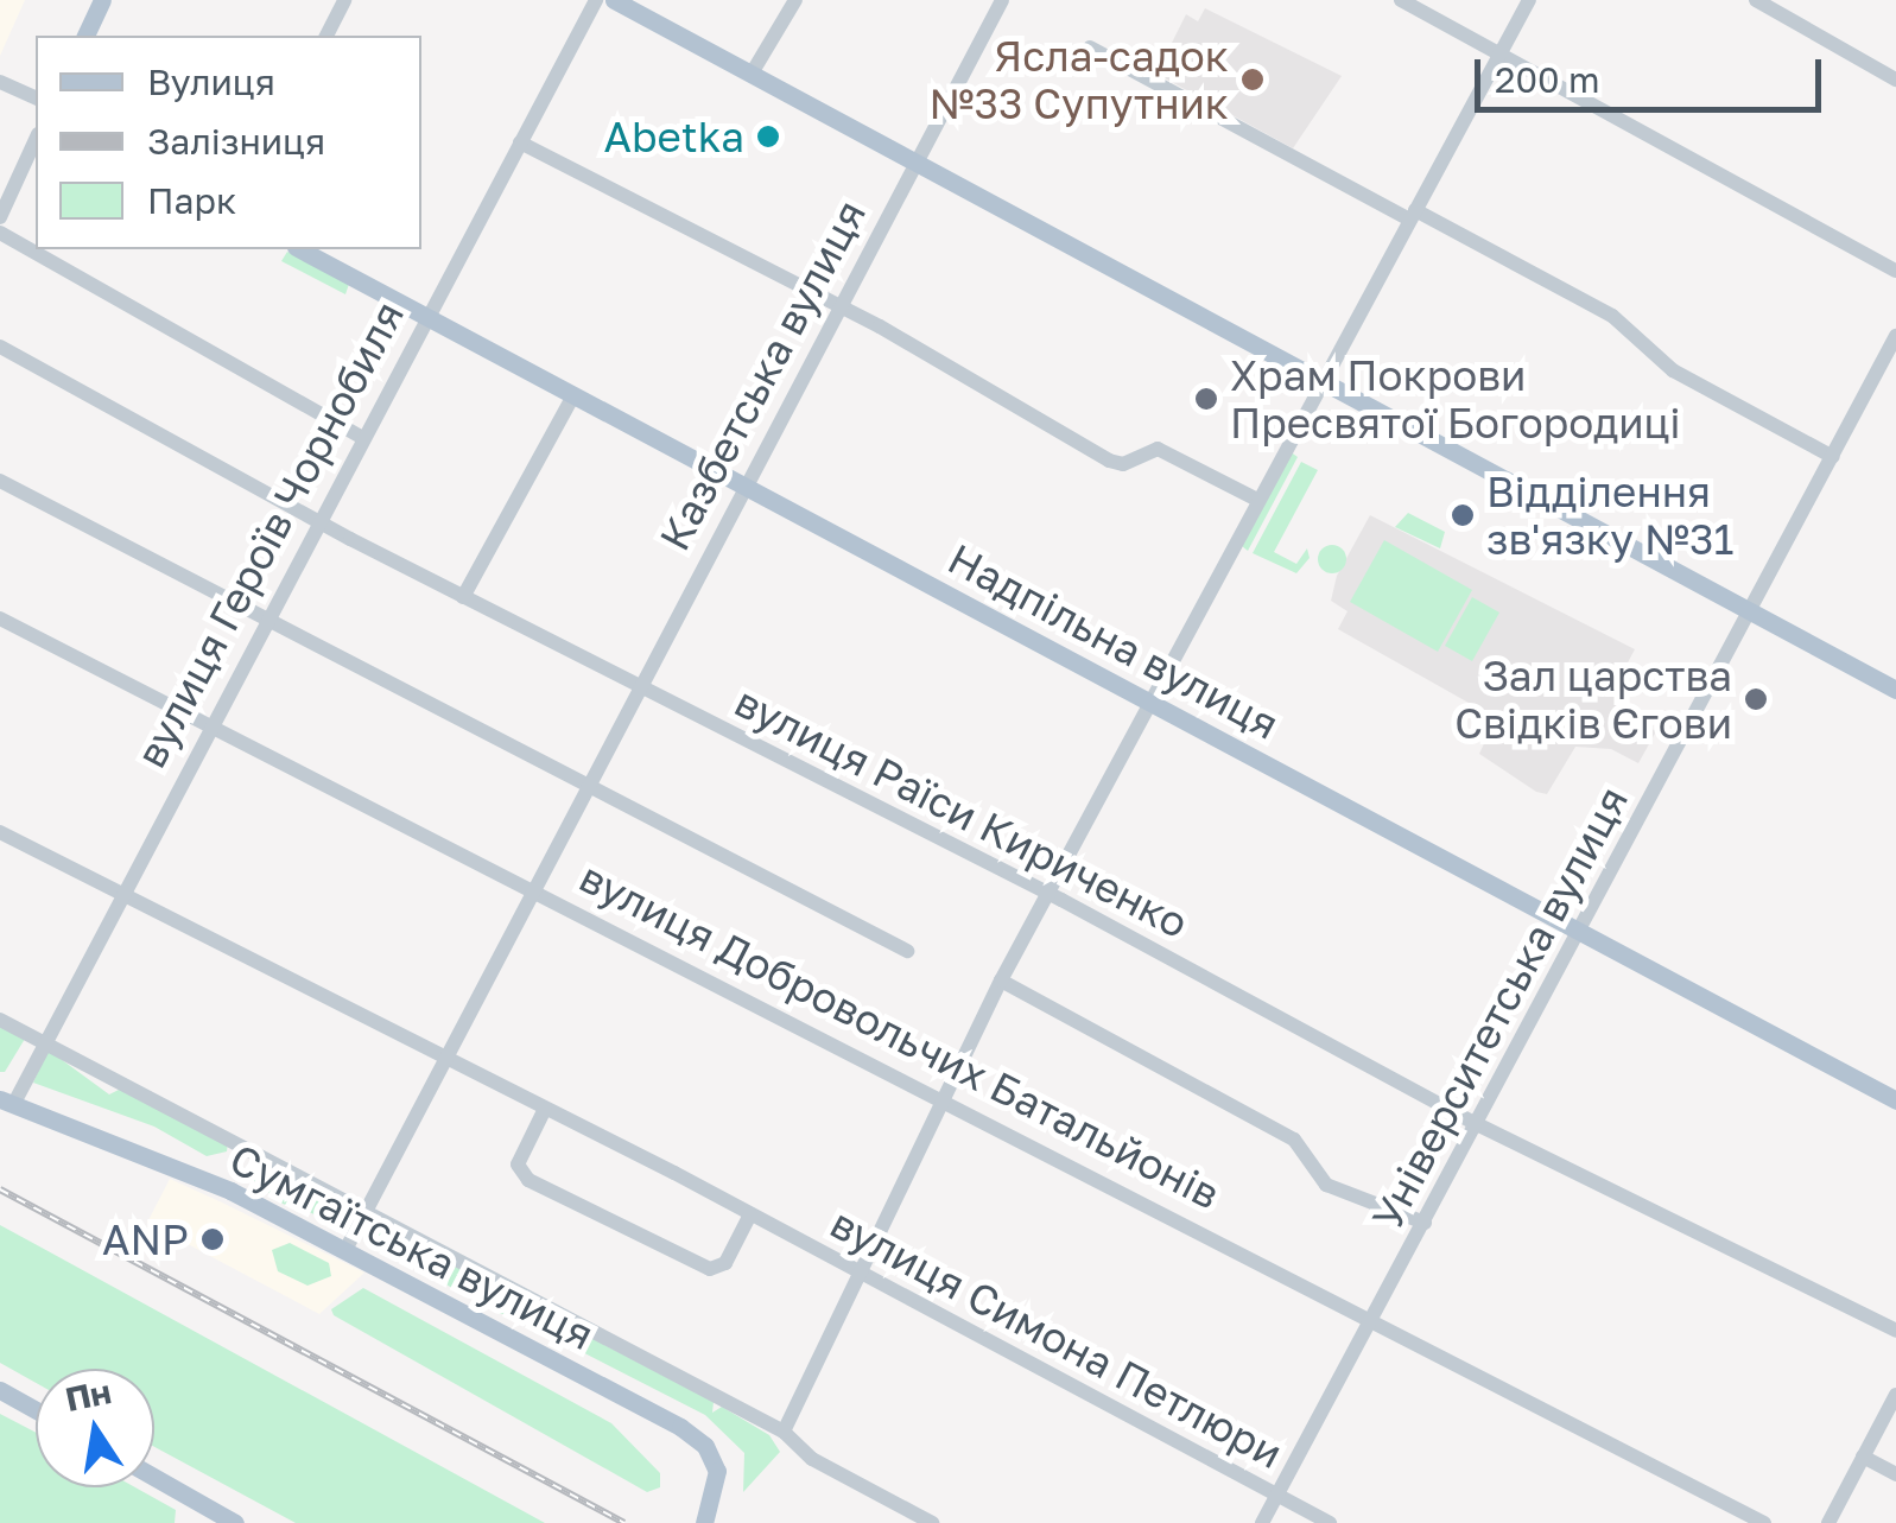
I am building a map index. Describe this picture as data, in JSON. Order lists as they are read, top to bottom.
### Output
{
  "streets": {
    "main road": ["Надпільна вулиця", "Сумгаїтська вулиця"],
    "street": [
      "Казбетська вулиця",
      "вулиця Героїв Чорнобиля",
      "вулиця Раїси Кириченко",
      "Університетська вулиця",
      "вулиця Добровольчих Батальйонів",
      "вулиця Симона Петлюри"
    ]
  },
  "crossings": [
    ["Казбетська вулиця", "Надпільна вулиця"],
    ["Казбетська вулиця", "вулиця Раїси Кириченко"],
    ["Казбетська вулиця", "вулиця Добровольчих Батальйонів"],
    ["Казбетська вулиця", "Сумгаїтська вулиця"],
    ["Казбетська вулиця", "вулиця Симона Петлюри"],
    ["вулиця Героїв Чорнобиля", "Надпільна вулиця"],
    ["вулиця Героїв Чорнобиля", "вулиця Раїси Кириченко"],
    ["вулиця Героїв Чорнобиля", "вулиця Добровольчих Батальйонів"],
    ["вулиця Героїв Чорнобиля", "Сумгаїтська вулиця"],
    ["вулиця Героїв Чорнобиля", "вулиця Симона Петлюри"],
    ["Надпільна вулиця", "Університетська вулиця"],
    ["вулиця Раїси Кириченко", "Університетська вулиця"],
    ["Університетська вулиця", "вулиця Добровольчих Батальйонів"],
    ["Університетська вулиця", "вулиця Симона Петлюри"]
  ],
  "places": [
    "Ясла-садок №33 Супутник",
    "Abetka",
    "Храм Покрови Пресвятої Богородиці",
    "Відділення зв'язку №31",
    "Зал царства Свідків Єгови",
    "ANP"
  ],
  "legend": ["Вулиця", "Залізниця", "Парк"],
  "scale_bar": "200 m",
  "north": "top"
}
